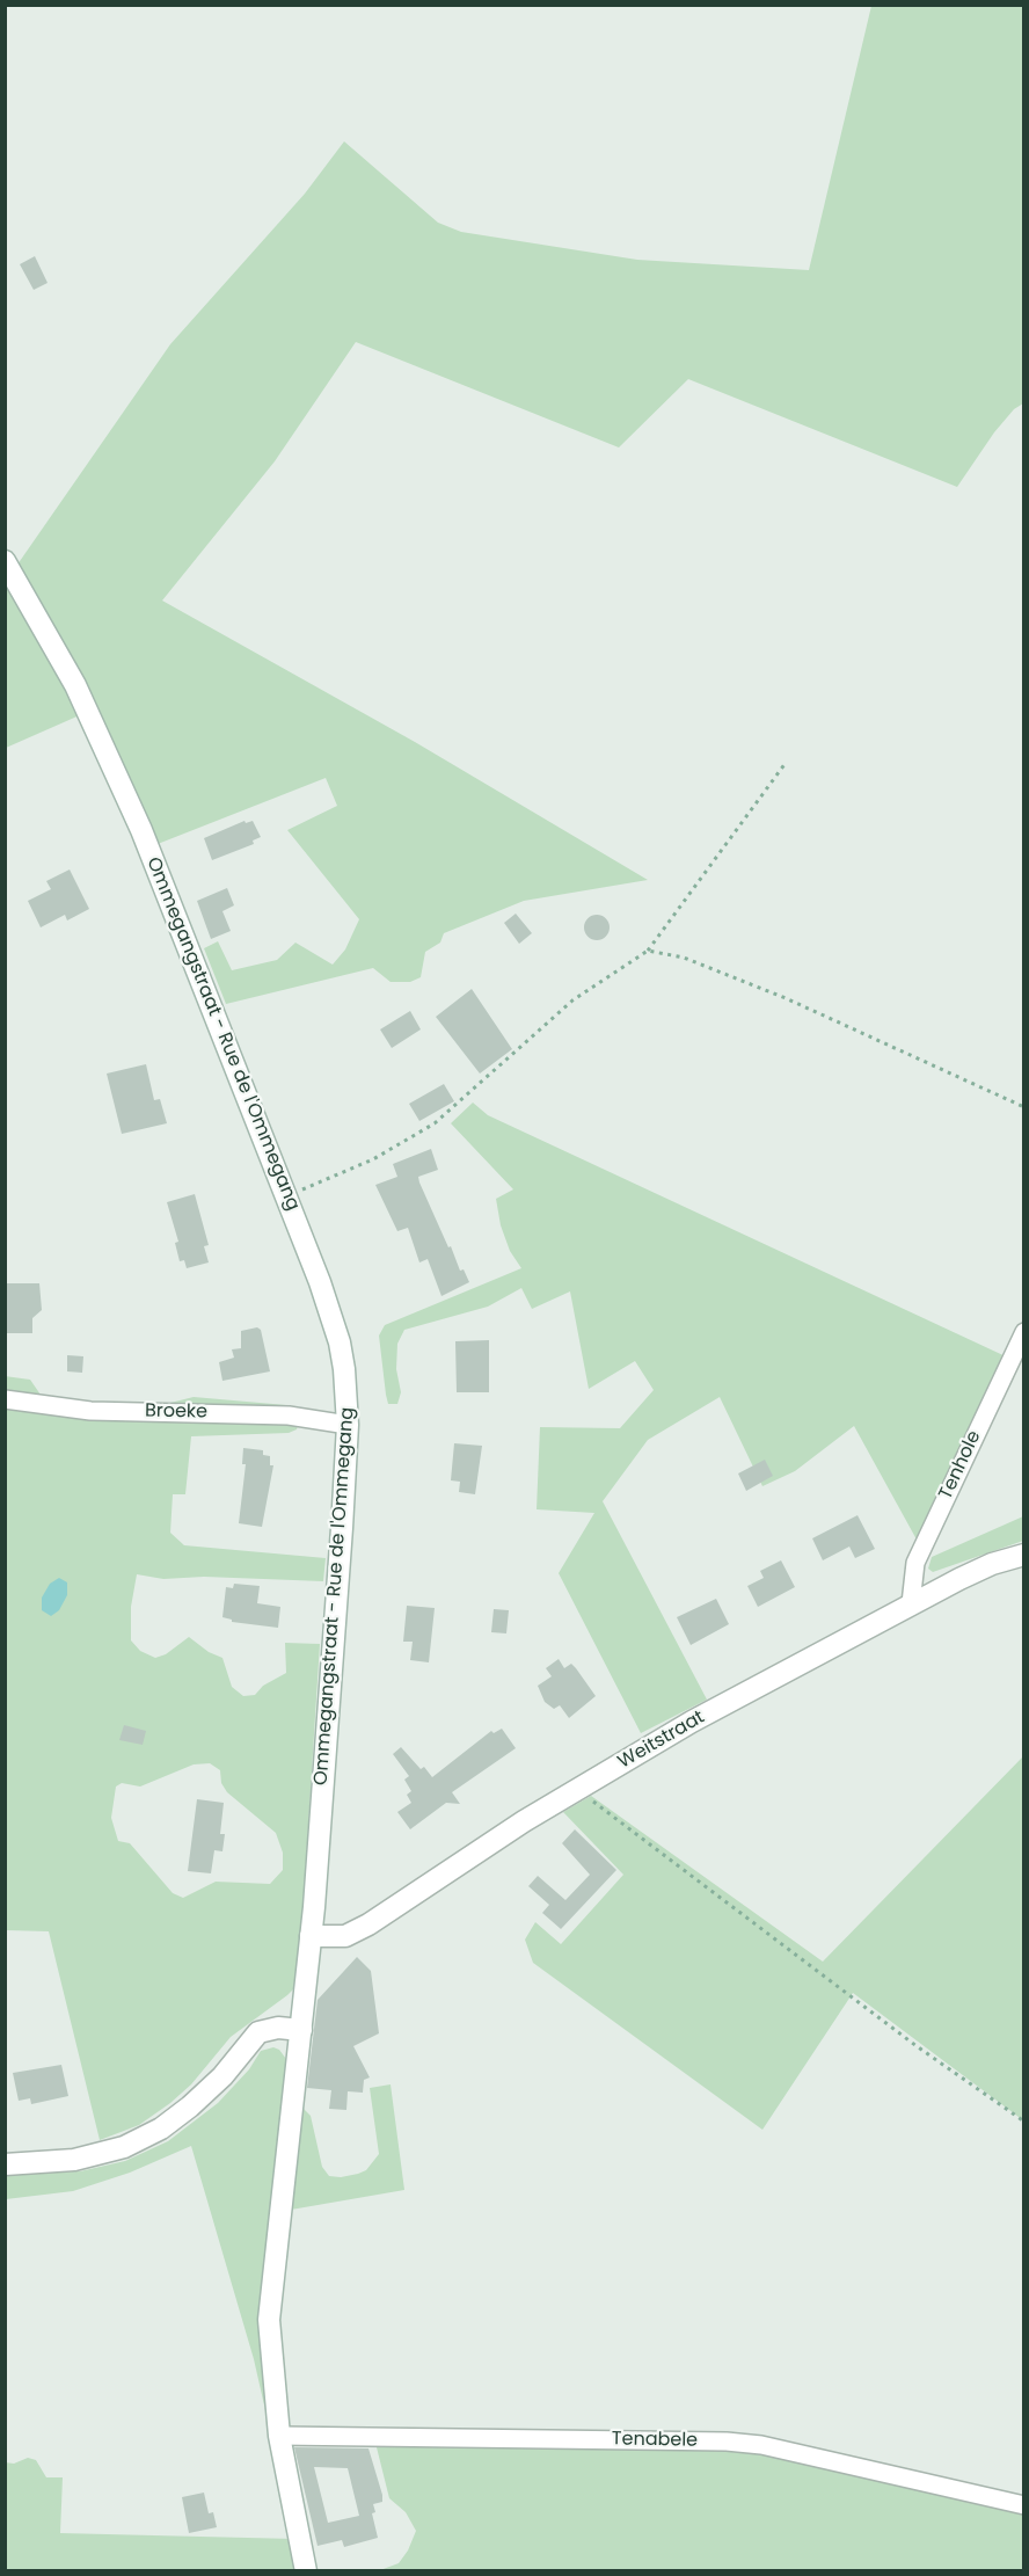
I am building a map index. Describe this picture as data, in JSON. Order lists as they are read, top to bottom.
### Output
{
  "streets": {
    "main road": ["Ommegangstraat - Rue de l'Ommegang", "Weitstraat"],
    "street": ["Broeke", "Tenhole", "Tenabele"]
  },
  "crossings": [
    ["Ommegangstraat - Rue de l'Ommegang", "Broeke"],
    ["Ommegangstraat - Rue de l'Ommegang", "Weitstraat"],
    ["Ommegangstraat - Rue de l'Ommegang", "Tenabele"],
    ["Tenhole", "Weitstraat"]
  ]
}
